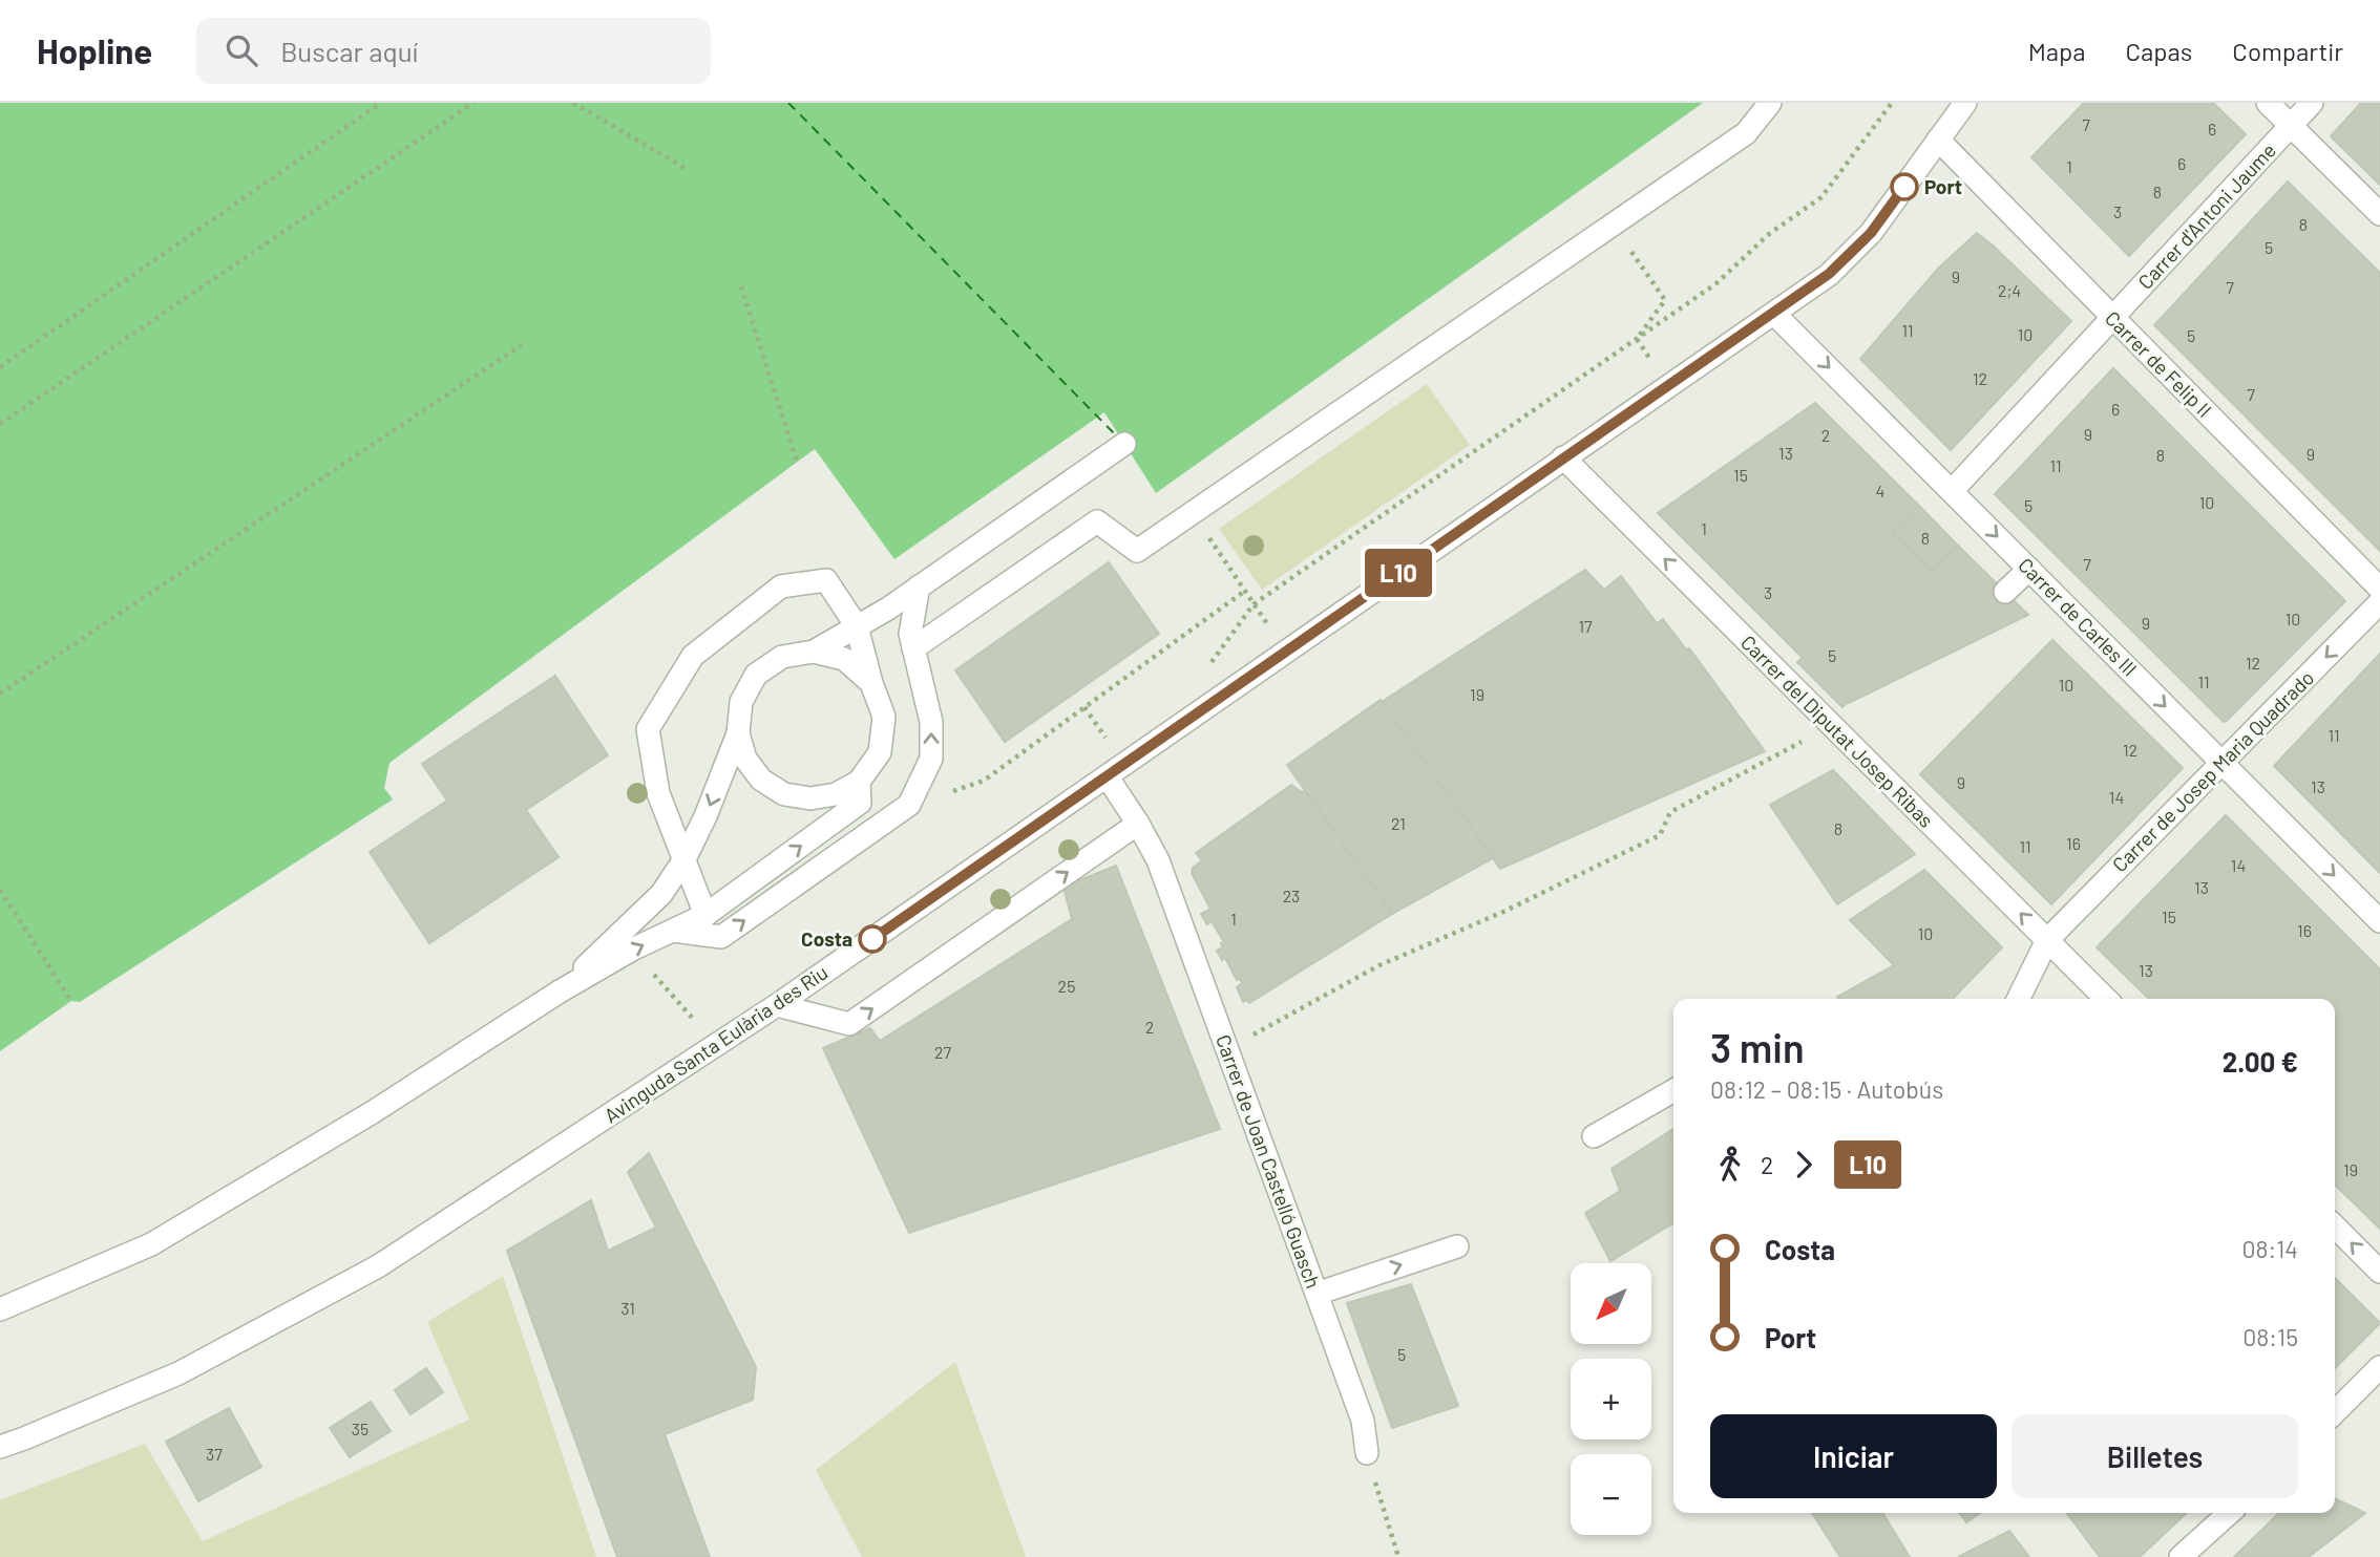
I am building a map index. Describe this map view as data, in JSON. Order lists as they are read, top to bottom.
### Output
{
  "streets": {
    "street": [
      "Carrer d'Antoni Jaume",
      "Carrer de Felip II",
      "Carrer de Carles III",
      "Carrer del Diputat Josep Ribas",
      "Carrer de Josep Maria Quadrado",
      "Avinguda Santa Eulària des Riu",
      "Carrer de Joan Castelló Guasch"
    ]
  },
  "crossings": [
    ["Carrer d'Antoni Jaume", "Carrer de Felip II"],
    ["Carrer d'Antoni Jaume", "Carrer de Carles III"],
    ["Carrer de Felip II", "Avinguda Santa Eulària des Riu"],
    ["Carrer de Carles III", "Carrer de Josep Maria Quadrado"],
    ["Carrer de Carles III", "Avinguda Santa Eulària des Riu"],
    ["Carrer del Diputat Josep Ribas", "Carrer de Josep Maria Quadrado"],
    ["Carrer del Diputat Josep Ribas", "Avinguda Santa Eulària des Riu"],
    ["Avinguda Santa Eulària des Riu", "Carrer de Joan Castelló Guasch"]
  ],
  "one_way": ["Carrer de Carles III", "Carrer del Diputat Josep Ribas", "Carrer de Josep Maria Quadrado"],
  "places": ["Port", "Costa"],
  "lines": ["bus line L10"],
  "house_numbers": [
    "7",
    "6",
    "6",
    "1",
    "8",
    "3",
    "8",
    "5",
    "9",
    "7",
    "2;4",
    "11",
    "10",
    "5",
    "12",
    "7",
    "6",
    "9",
    "2",
    "13",
    "9",
    "8",
    "11",
    "15",
    "4",
    "10",
    "5",
    "1",
    "8",
    "7",
    "3",
    "10",
    "9",
    "17",
    "5",
    "12",
    "11",
    "10",
    "19",
    "11",
    "12",
    "9",
    "13",
    "14",
    "21",
    "8",
    "16",
    "11",
    "14",
    "13",
    "23",
    "15",
    "1",
    "16",
    "10",
    "13",
    "25",
    "2",
    "27",
    "19",
    "31",
    "5",
    "35",
    "37"
  ],
  "north": "bottom left",
  "page": {
    "header": "Hopline",
    "search": "Buscar aquí",
    "nav": ["Mapa", "Capas", "Compartir"],
    "on_map": "L10",
    "heading": ["3 min", "08:12 – 08:15 · Autobús", "2.00 €"],
    "legs": ["2", "L10"],
    "list": [
      {
        "name": "Costa",
        "value": "08:14"
      },
      {
        "name": "Port",
        "value": "08:15"
      }
    ],
    "map_buttons": ["+", "−"],
    "buttons": ["Iniciar", "Billetes"]
  }
}
